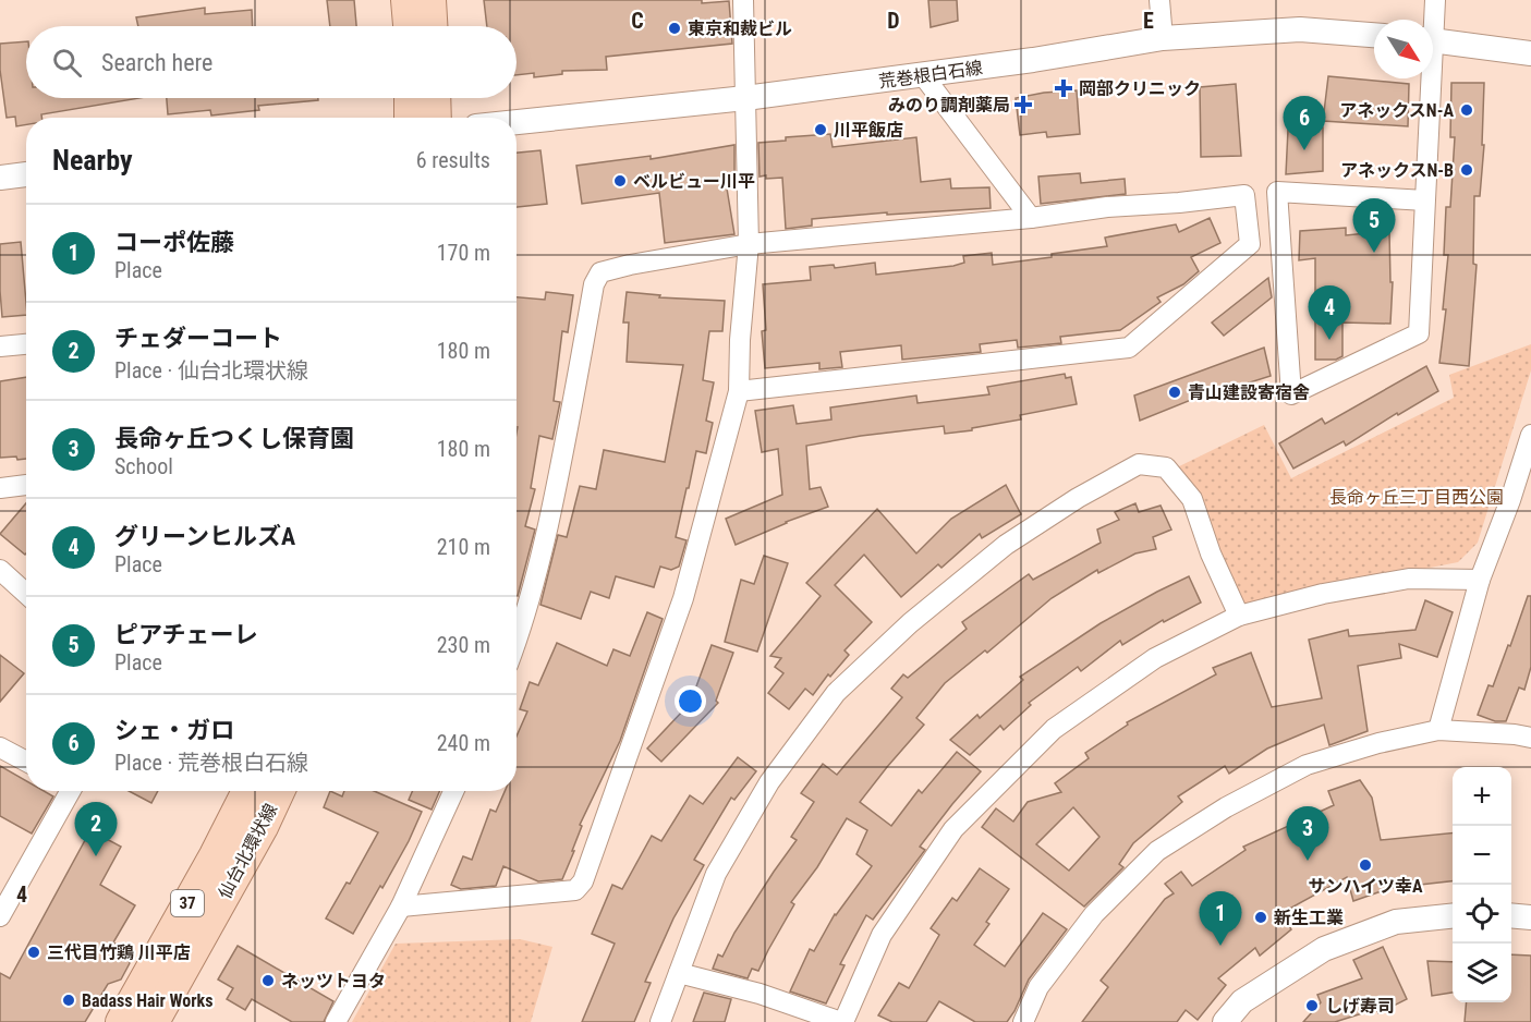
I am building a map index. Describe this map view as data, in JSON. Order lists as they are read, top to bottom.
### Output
{
  "streets": {
    "main road": ["仙台北環状線", "37"],
    "street": ["荒巻根白石線"]
  },
  "parks": ["長命ヶ丘三丁目西公園"],
  "places": {
    "other": [
      "東京和裁ビル",
      "アネックスN-A",
      "川平飯店",
      "アネックスN-B",
      "ベルビュー川平",
      "青山建設寄宿舎",
      "サンハイツ幸A",
      "新生工業",
      "三代目竹鶏 川平店",
      "ネッツトヨタ",
      "Badass Hair Works",
      "しげ寿司"
    ],
    "health": ["岡部クリニック", "みのり調剤薬局"]
  },
  "north": "bottom right",
  "page": {
    "search": "Search here",
    "pins": [
      "6",
      "5",
      "4",
      "2",
      "3",
      "1"
    ],
    "heading": ["Nearby", "6 results"],
    "list": [
      {
        "mark": "1",
        "name": "コーポ佐藤",
        "note": "Place",
        "value": "170 m"
      },
      {
        "mark": "2",
        "name": "チェダーコート",
        "note": "Place · 仙台北環状線",
        "value": "180 m"
      },
      {
        "mark": "3",
        "name": "長命ヶ丘つくし保育園",
        "note": "School",
        "value": "180 m"
      },
      {
        "mark": "4",
        "name": "グリーンヒルズA",
        "note": "Place",
        "value": "210 m"
      },
      {
        "mark": "5",
        "name": "ピアチェーレ",
        "note": "Place",
        "value": "230 m"
      },
      {
        "mark": "6",
        "name": "シェ・ガロ",
        "note": "Place · 荒巻根白石線",
        "value": "240 m"
      }
    ],
    "map_buttons": ["+", "−"]
  },
  "grid": {
    "columns": ["C", "D", "E"],
    "rows": ["4"]
  }
}
